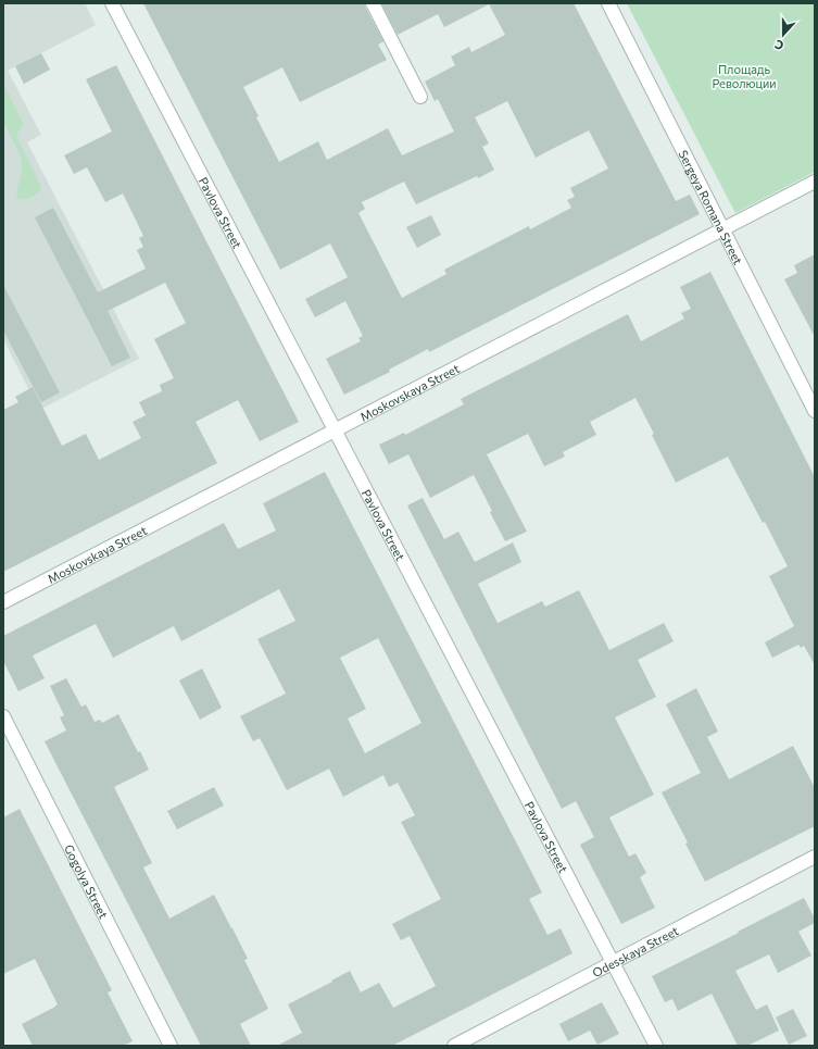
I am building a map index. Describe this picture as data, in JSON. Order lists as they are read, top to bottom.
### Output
{
  "streets": {
    "street": [
      "Sergeya Romana Street",
      "Pavlova Street",
      "Moskovskaya Street",
      "Gogolya Street",
      "Odesskaya Street"
    ]
  },
  "crossings": [
    ["Sergeya Romana Street", "Moskovskaya Street"],
    ["Pavlova Street", "Moskovskaya Street"],
    ["Pavlova Street", "Odesskaya Street"]
  ],
  "parks": ["Площадь Революции"],
  "north": "bottom"
}
